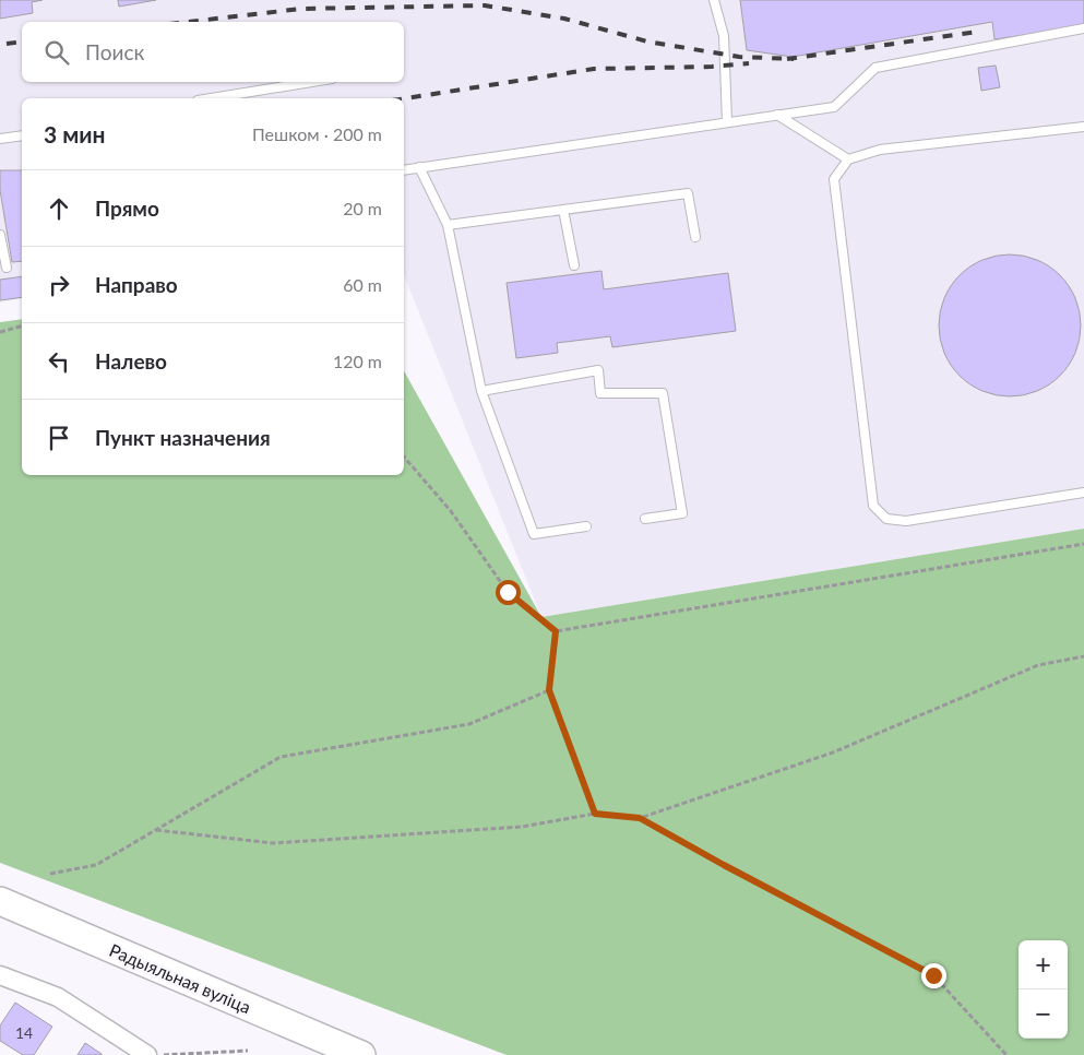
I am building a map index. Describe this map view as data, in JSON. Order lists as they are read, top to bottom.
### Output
{
  "streets": {
    "main road": ["Радыяльная вуліца"]
  },
  "house_numbers": ["14"],
  "page": {
    "search": "Поиск",
    "heading": ["3 мин", "Пешком · 200 m"],
    "list": [
      ["Прямо", "20 m"],
      ["Направо", "60 m"],
      ["Налево", "120 m"],
      "Пункт назначения"
    ],
    "map_buttons": ["+", "−"]
  }
}
